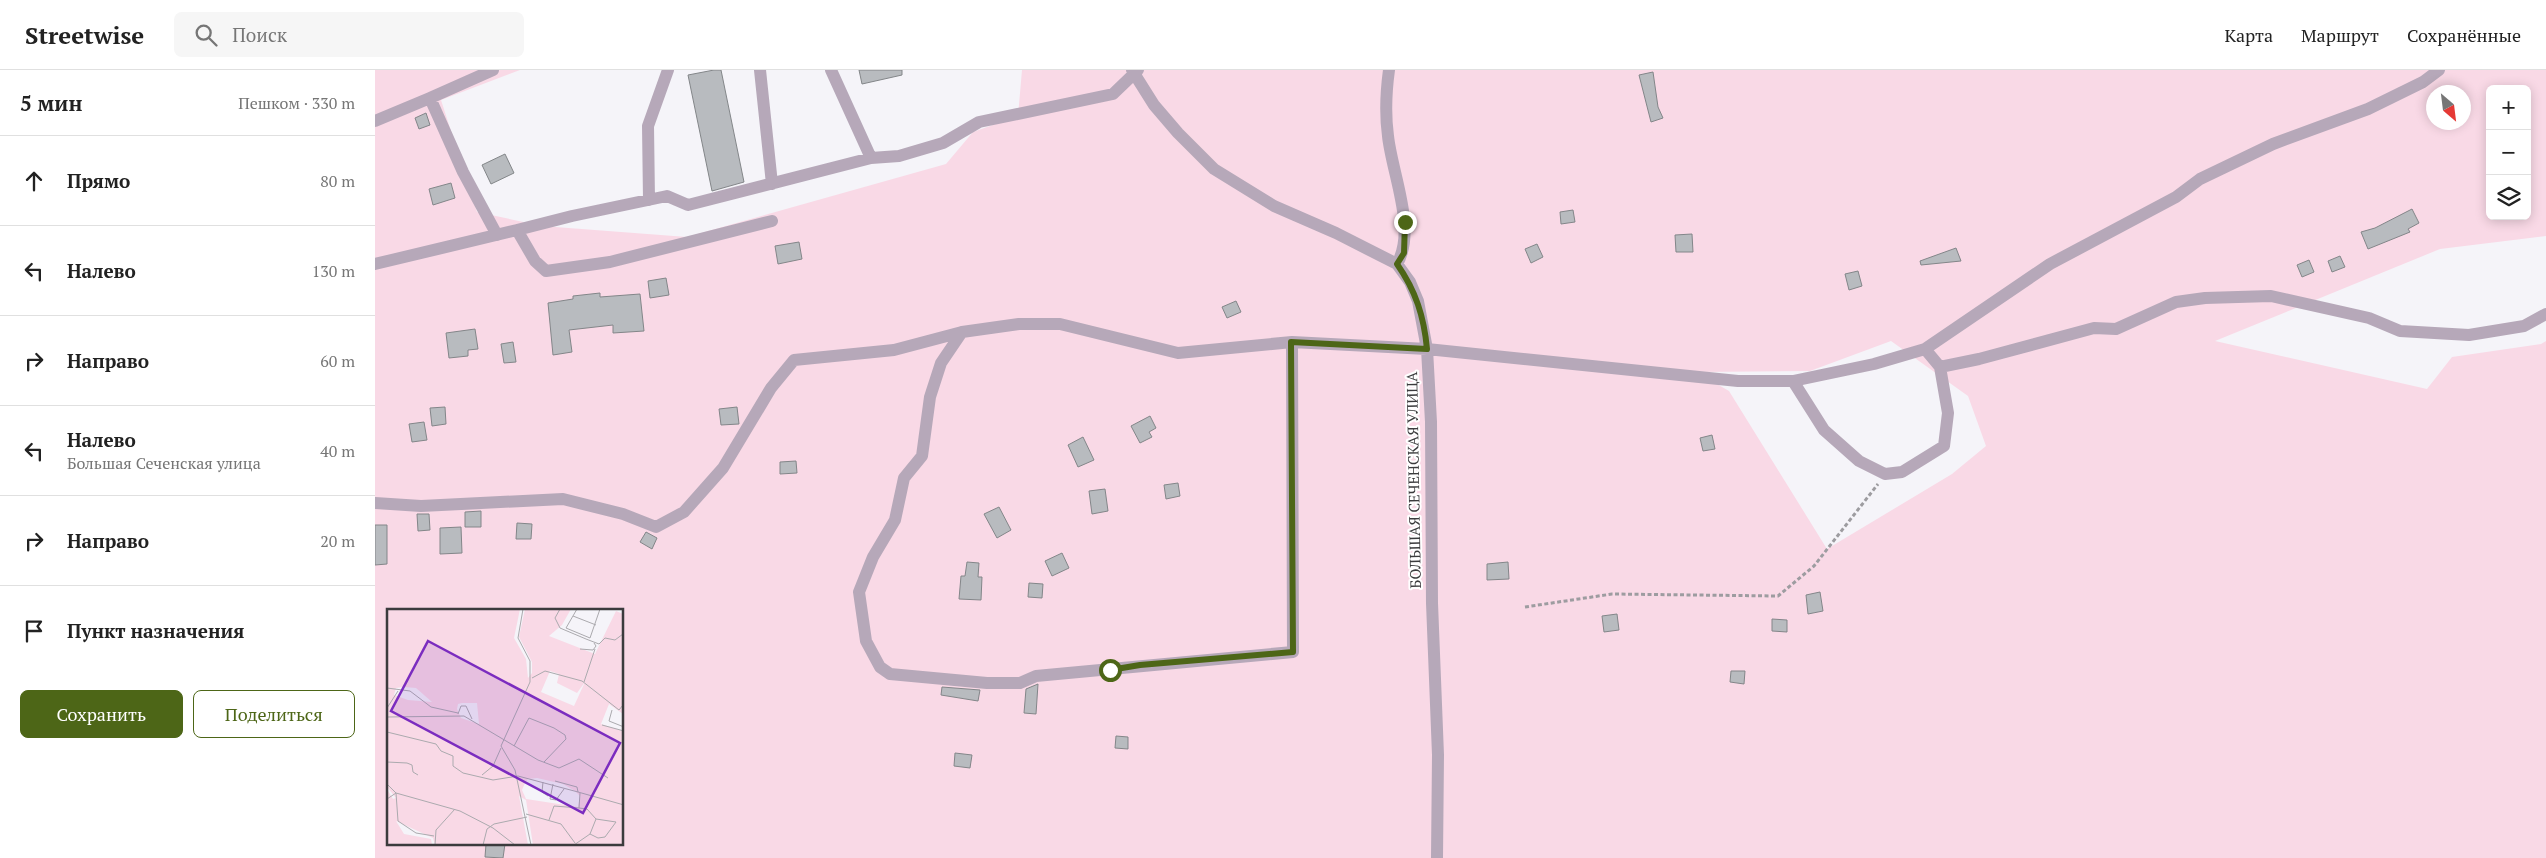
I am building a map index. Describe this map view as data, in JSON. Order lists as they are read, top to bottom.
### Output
{
  "streets": {
    "street": ["БОЛЬШАЯ СЕЧЕНСКАЯ УЛИЦА"]
  },
  "north": "bottom right",
  "page": {
    "header": "Streetwise",
    "search": "Поиск",
    "nav": ["Карта", "Маршрут", "Сохранённые"],
    "heading": ["5 мин", "Пешком · 330 m"],
    "map_buttons": ["+", "−"],
    "list": [
      ["Прямо", "80 m"],
      ["Налево", "130 m"],
      ["Направо", "60 m"],
      ["Налево", "Большая Сеченская улица", "40 m"],
      ["Направо", "20 m"],
      "Пункт назначения"
    ],
    "buttons": ["Сохранить", "Поделиться"]
  }
}
